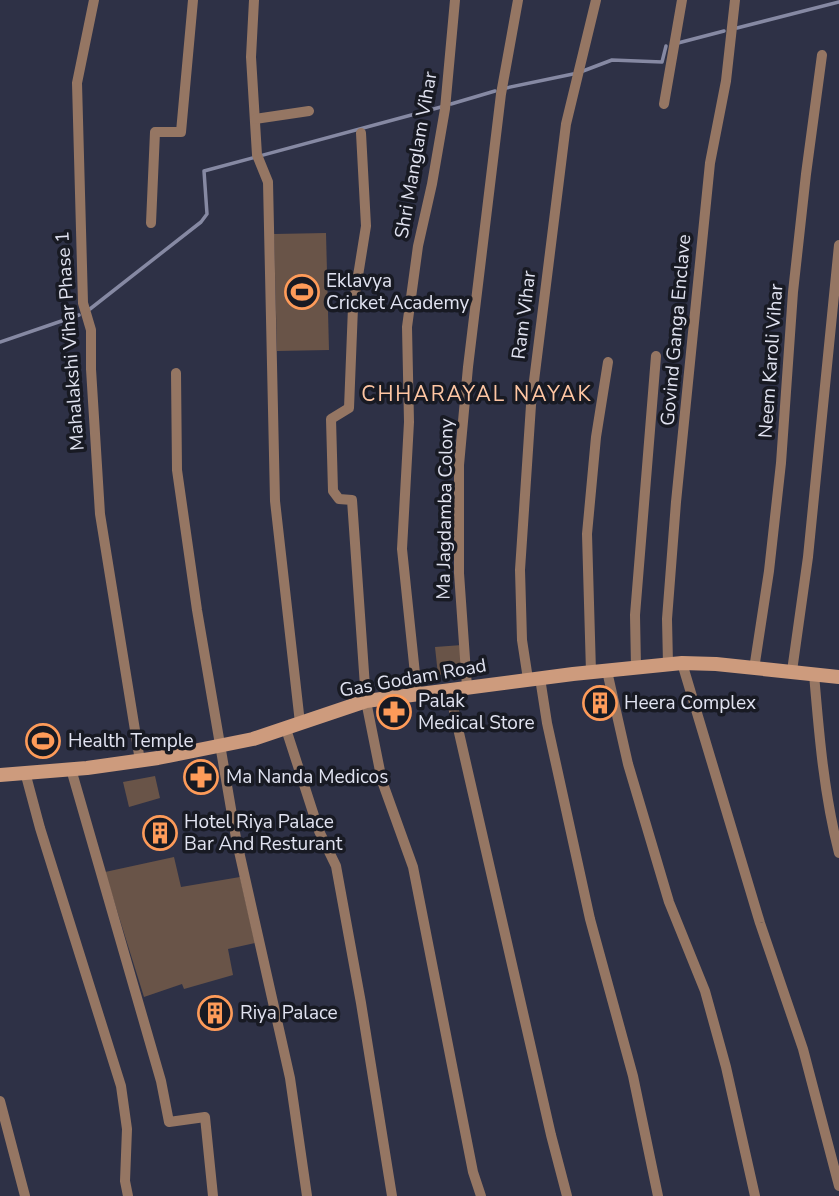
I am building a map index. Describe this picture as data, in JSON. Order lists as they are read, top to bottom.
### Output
{
  "streets": {
    "main road": ["Gas Godam Road"],
    "street": [
      "Shri Manglam Vihar",
      "Ram Vihar",
      "Govind Ganga Enclave",
      "Mahalakshi Vihar Phase 1",
      "Neem Karoli Vihar",
      "Ma Jagdamba Colony"
    ]
  },
  "crossings": [
    ["Shri Manglam Vihar", "Gas Godam Road"],
    ["Ram Vihar", "Gas Godam Road"],
    ["Govind Ganga Enclave", "Gas Godam Road"],
    ["Mahalakshi Vihar Phase 1", "Gas Godam Road"],
    ["Neem Karoli Vihar", "Gas Godam Road"],
    ["Ma Jagdamba Colony", "Gas Godam Road"]
  ],
  "districts": ["CHHARAYAL NAYAK"],
  "places": {
    "sports": ["Eklavya Cricket Academy", "Health Temple"],
    "building": ["Heera Complex", "Hotel Riya Palace Bar And Resturant", "Riya Palace"],
    "pharmacy": ["Palak Medical Store", "Ma Nanda Medicos"]
  }
}
